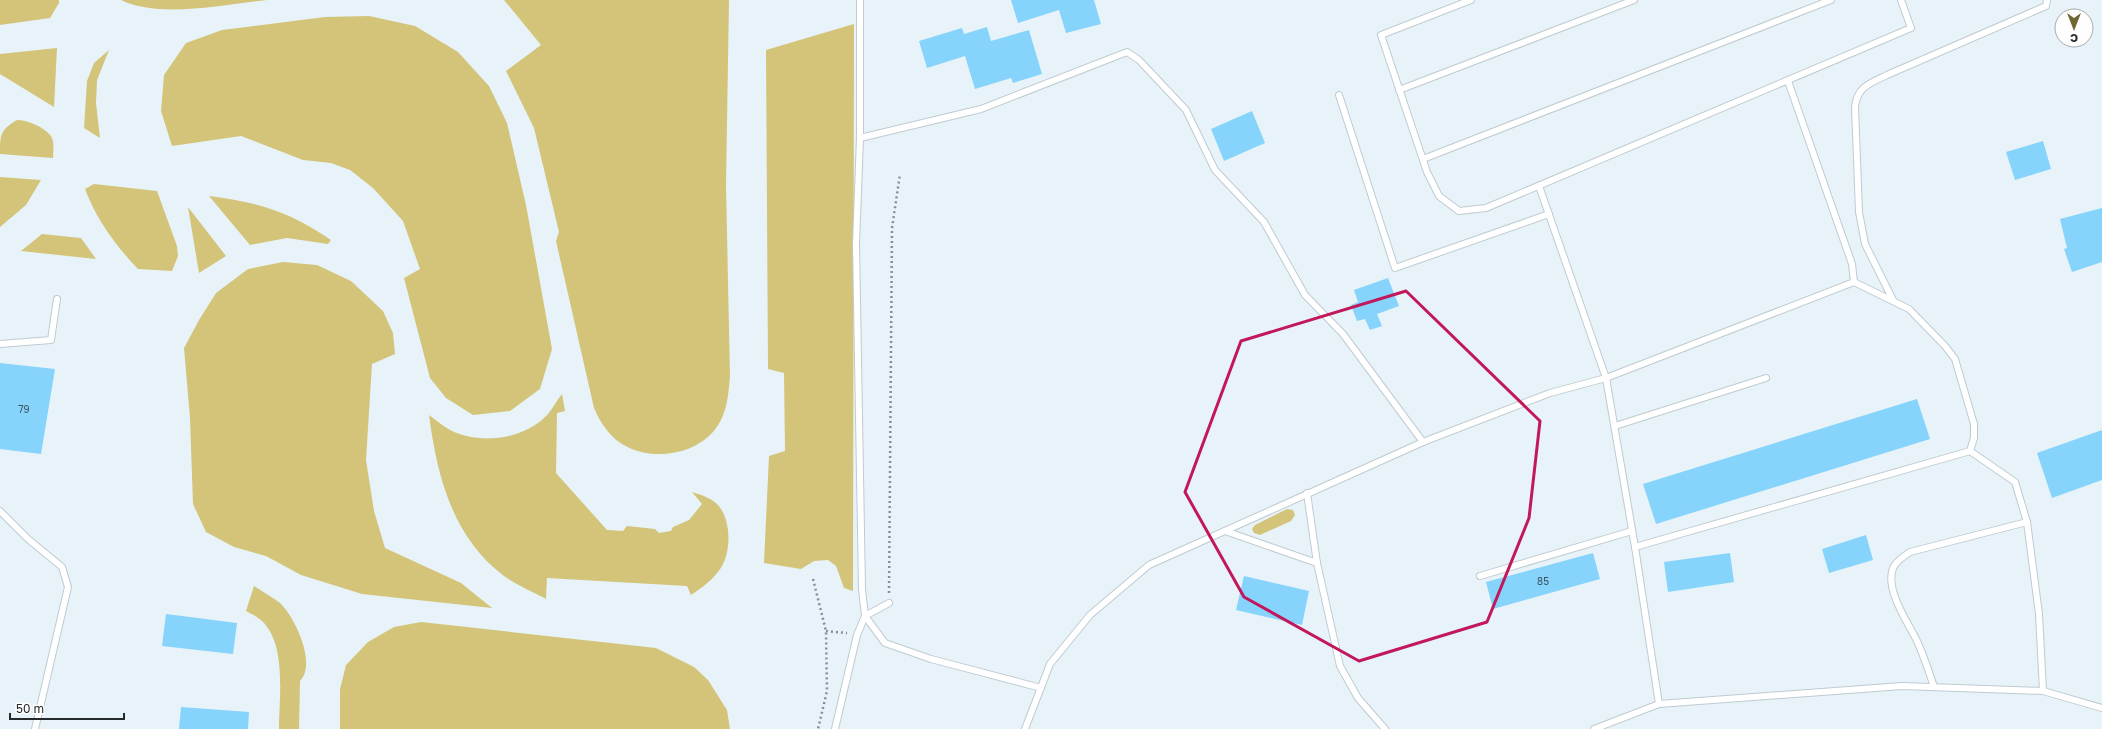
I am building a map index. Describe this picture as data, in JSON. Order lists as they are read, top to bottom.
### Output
{
  "house_numbers": ["79", "85"],
  "scale_bar": "50 m",
  "north": "bottom"
}
